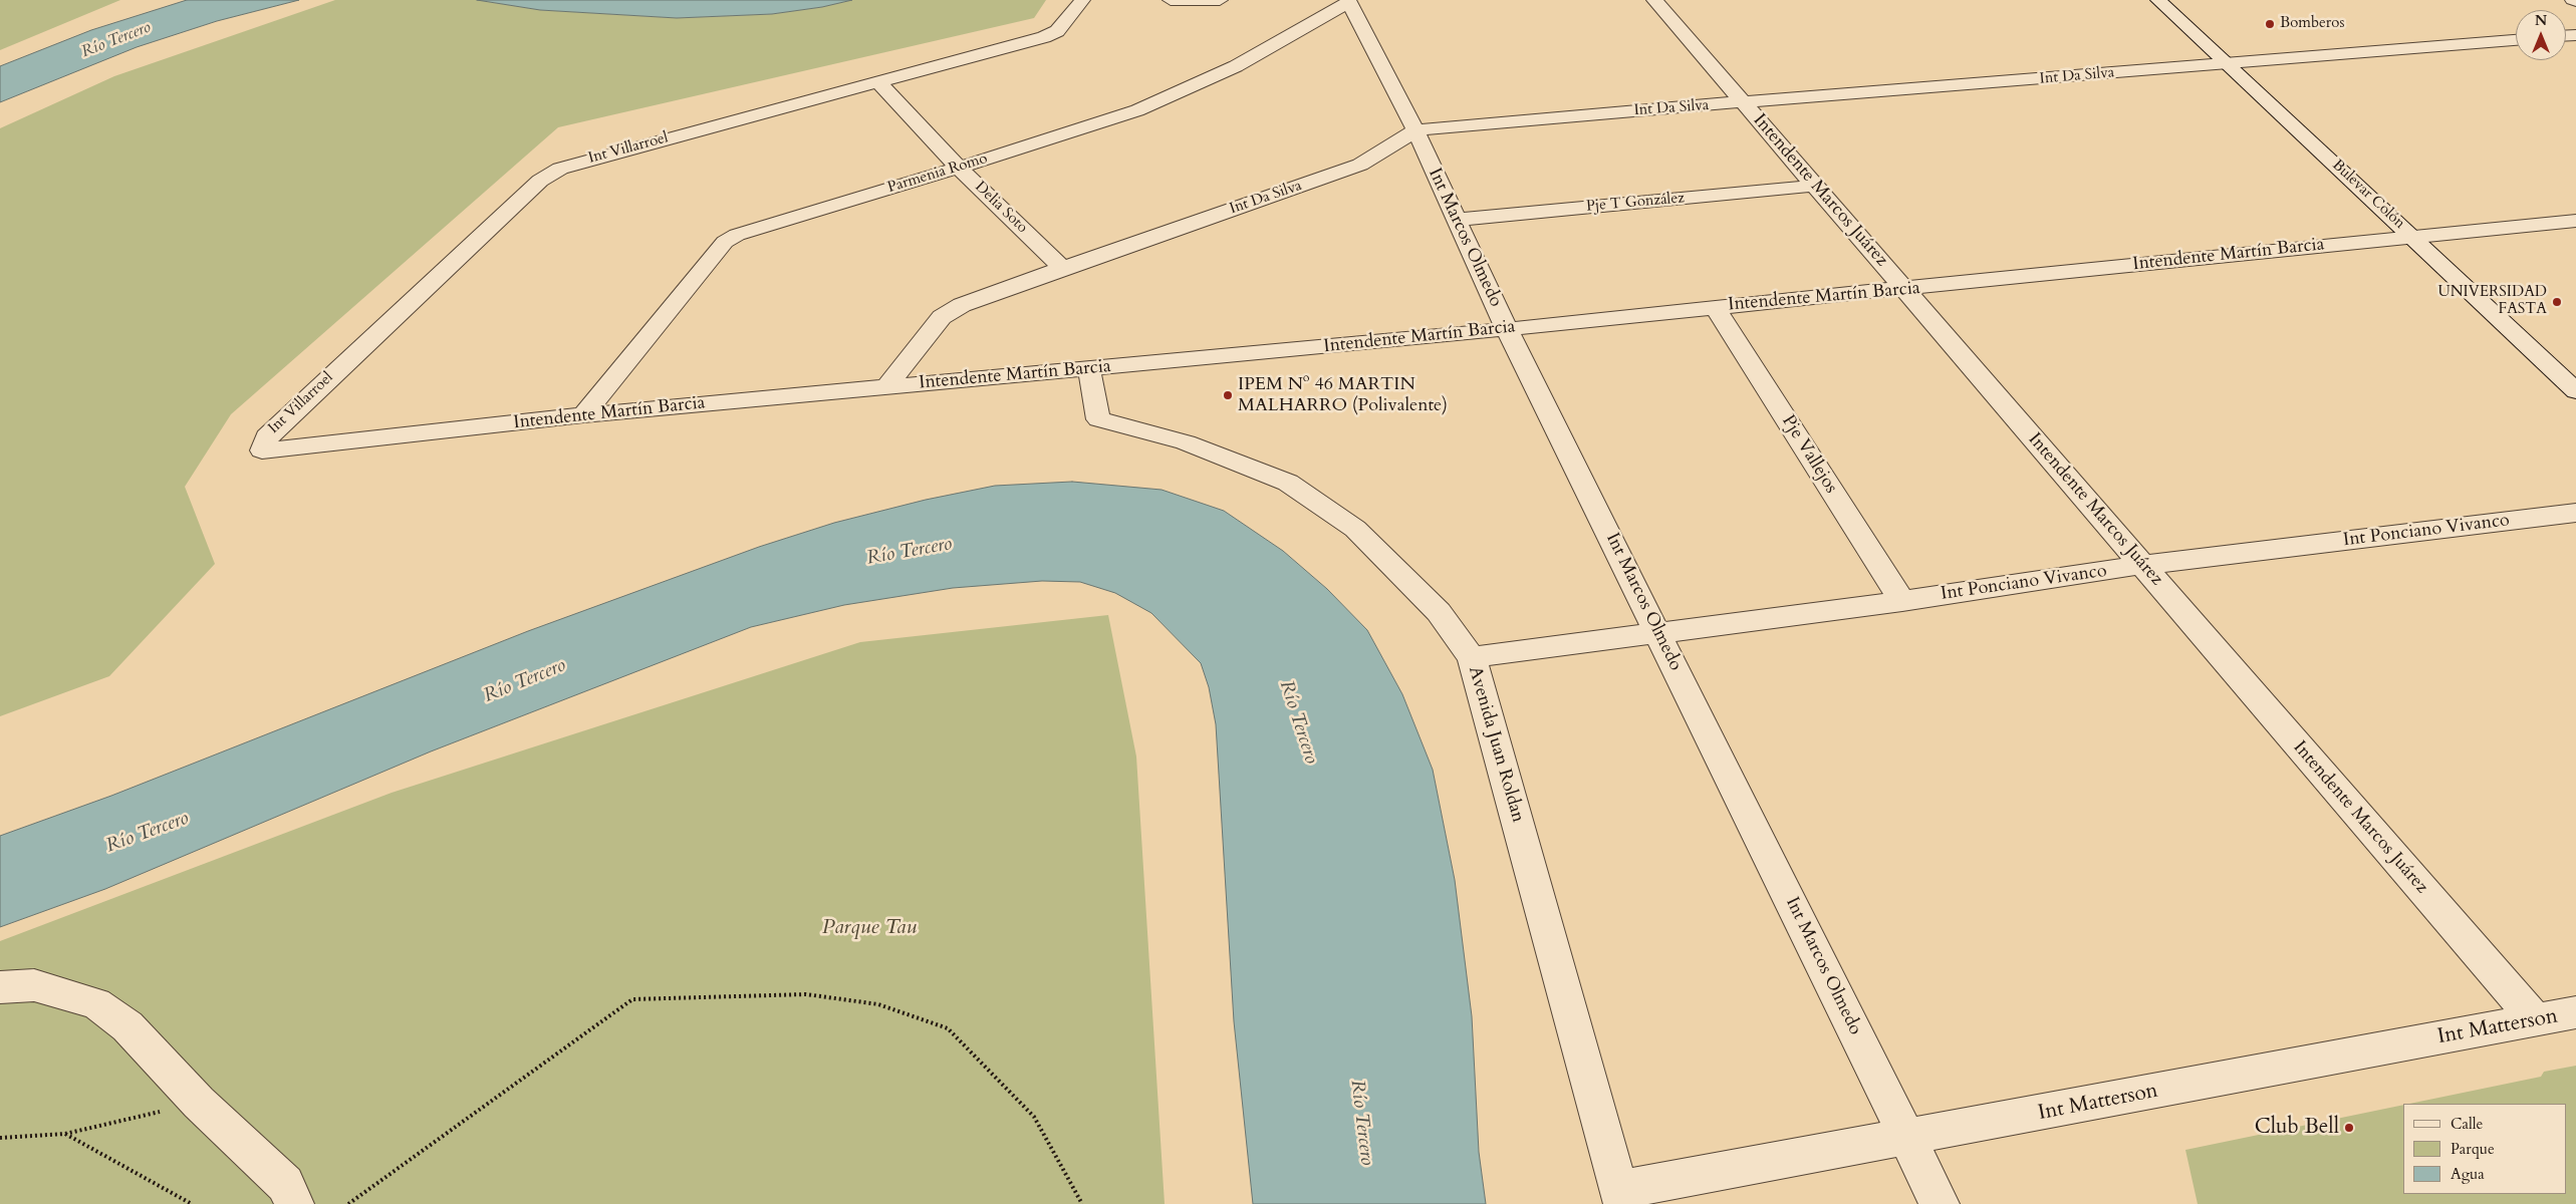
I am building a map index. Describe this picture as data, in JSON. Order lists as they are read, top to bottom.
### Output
{
  "streets": {
    "street": [
      "Int Da Silva",
      "Int Villarroel",
      "Parmenia Romo",
      "Intendente Marcos Juárez",
      "Bulevar Colón",
      "Pje T González",
      "Delia Soto",
      "Int Marcos Olmedo",
      "Intendente Martín Barcia",
      "Pje Vallejos",
      "Int Ponciano Vivanco",
      "Avenida Juan Roldan",
      "Int Matterson"
    ]
  },
  "crossings": [
    ["Int Da Silva", "Intendente Marcos Juárez"],
    ["Int Da Silva", "Bulevar Colón"],
    ["Int Da Silva", "Delia Soto"],
    ["Int Da Silva", "Int Marcos Olmedo"],
    ["Int Da Silva", "Intendente Martín Barcia"],
    ["Int Villarroel", "Delia Soto"],
    ["Int Villarroel", "Intendente Martín Barcia"],
    ["Parmenia Romo", "Delia Soto"],
    ["Parmenia Romo", "Int Marcos Olmedo"],
    ["Parmenia Romo", "Intendente Martín Barcia"],
    ["Intendente Marcos Juárez", "Pje T González"],
    ["Intendente Marcos Juárez", "Intendente Martín Barcia"],
    ["Intendente Marcos Juárez", "Int Ponciano Vivanco"],
    ["Intendente Marcos Juárez", "Int Matterson"],
    ["Bulevar Colón", "Intendente Martín Barcia"],
    ["Pje T González", "Int Marcos Olmedo"],
    ["Int Marcos Olmedo", "Intendente Martín Barcia"],
    ["Int Marcos Olmedo", "Int Ponciano Vivanco"],
    ["Int Marcos Olmedo", "Int Matterson"],
    ["Intendente Martín Barcia", "Pje Vallejos"],
    ["Intendente Martín Barcia", "Avenida Juan Roldan"],
    ["Pje Vallejos", "Int Ponciano Vivanco"],
    ["Int Ponciano Vivanco", "Avenida Juan Roldan"],
    ["Avenida Juan Roldan", "Int Matterson"]
  ],
  "water": ["Río Tercero"],
  "parks": ["Parque Tau"],
  "places": [
    "Bomberos",
    "UNIVERSIDAD FASTA",
    "IPEM Nº 46 MARTIN MALHARRO (Polivalente)",
    "Club Bell"
  ],
  "legend": ["Calle", "Parque", "Agua"],
  "north": "top"
}
